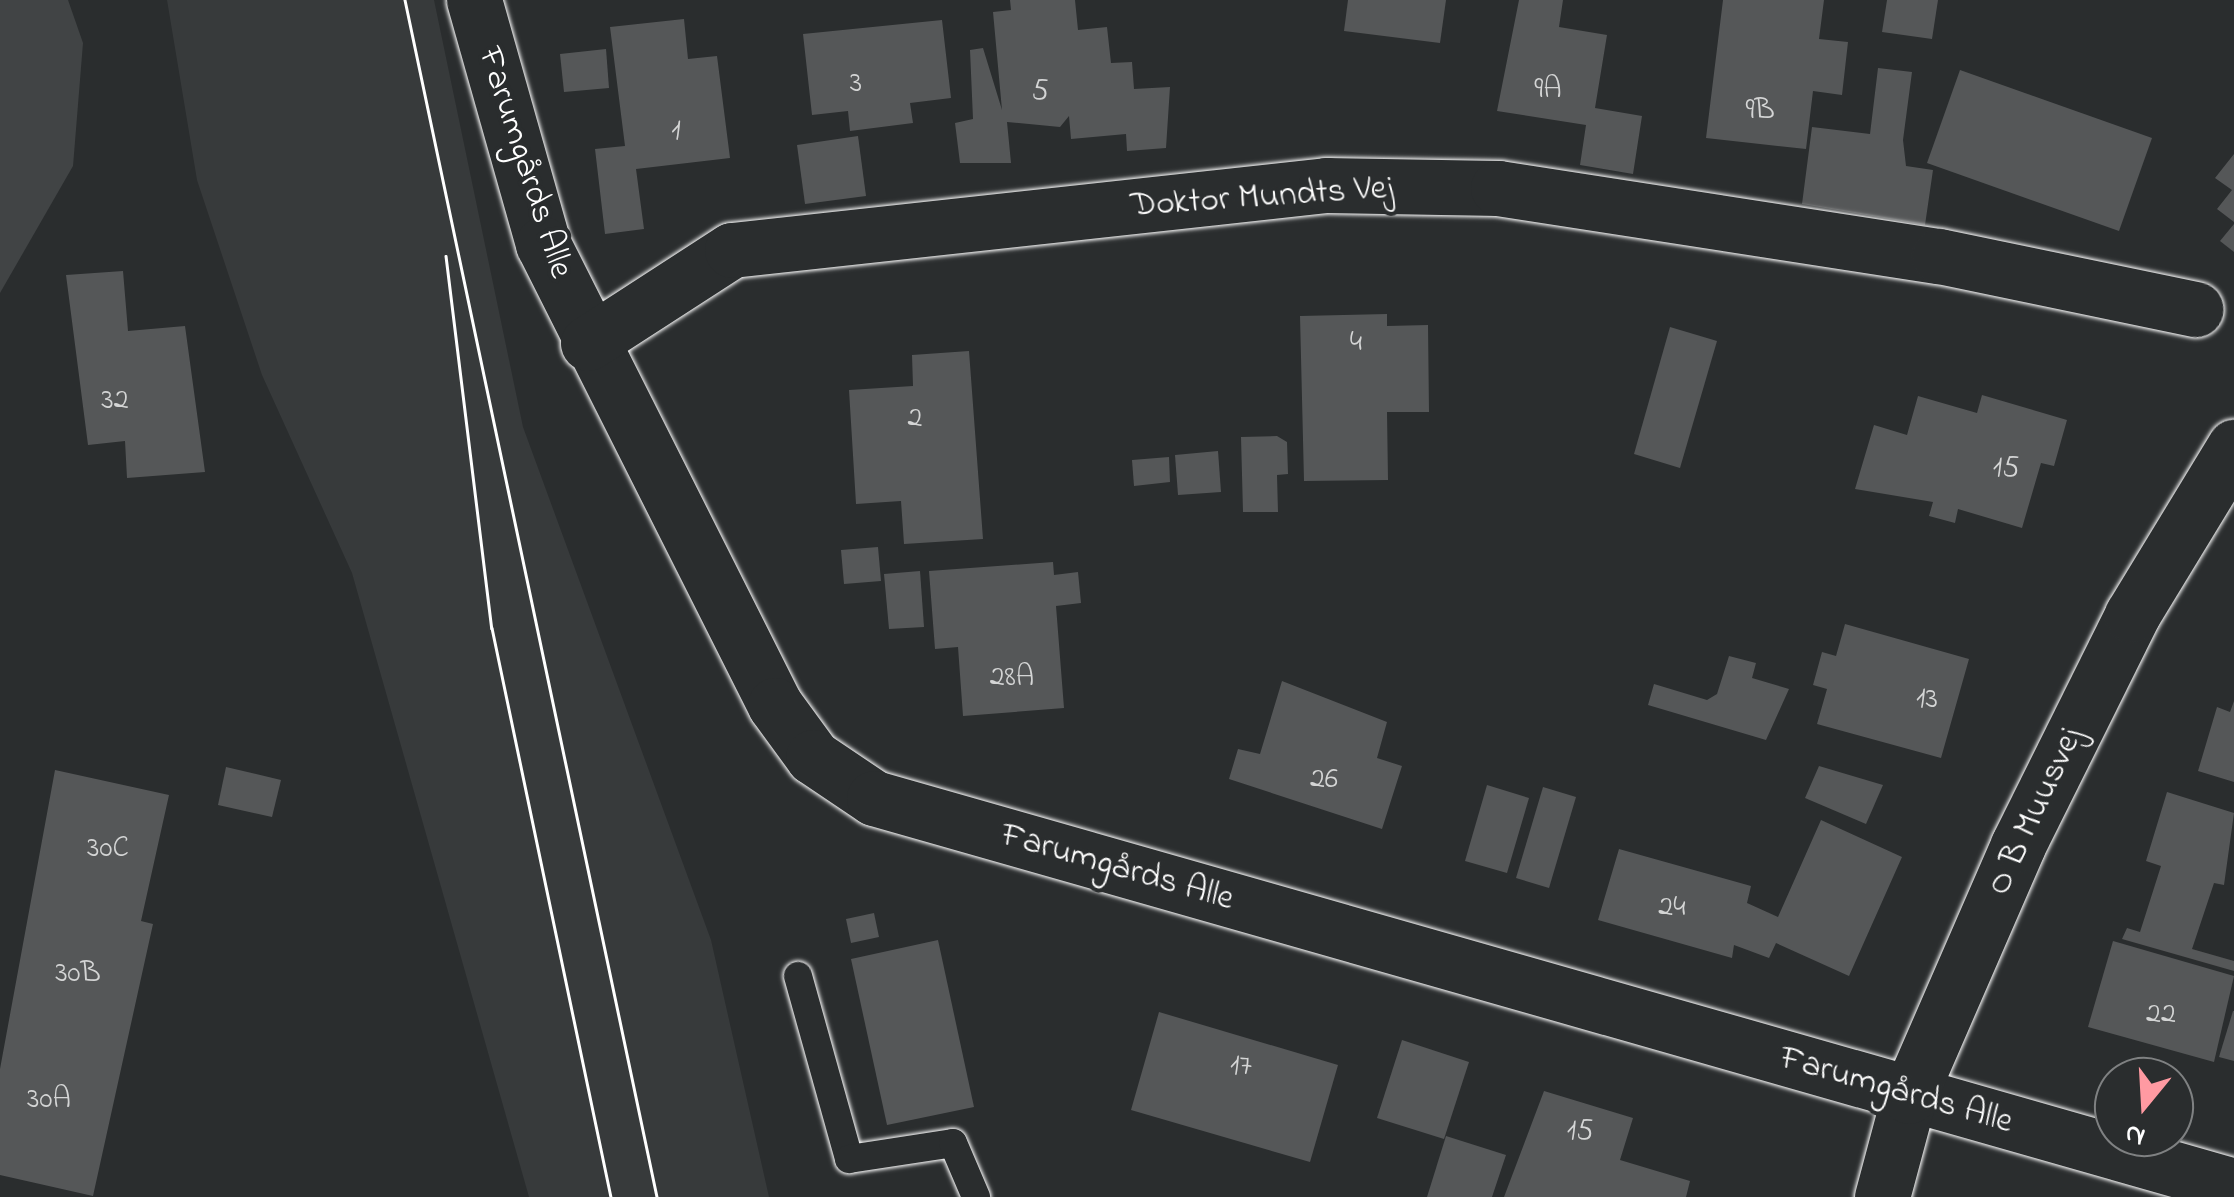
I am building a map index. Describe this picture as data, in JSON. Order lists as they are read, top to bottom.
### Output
{
  "streets": {
    "street": ["Farumgårds Alle", "Doktor Mundts Vej", "O B Muusvej"]
  },
  "crossings": [
    ["Farumgårds Alle", "Doktor Mundts Vej"],
    ["Farumgårds Alle", "O B Muusvej"]
  ],
  "house_numbers": [
    "3",
    "9A",
    "5",
    "9B",
    "1",
    "4",
    "32",
    "2",
    "15",
    "28A",
    "13",
    "26",
    "30C",
    "24",
    "30B",
    "22",
    "17",
    "30A",
    "15"
  ],
  "north": "bottom"
}
